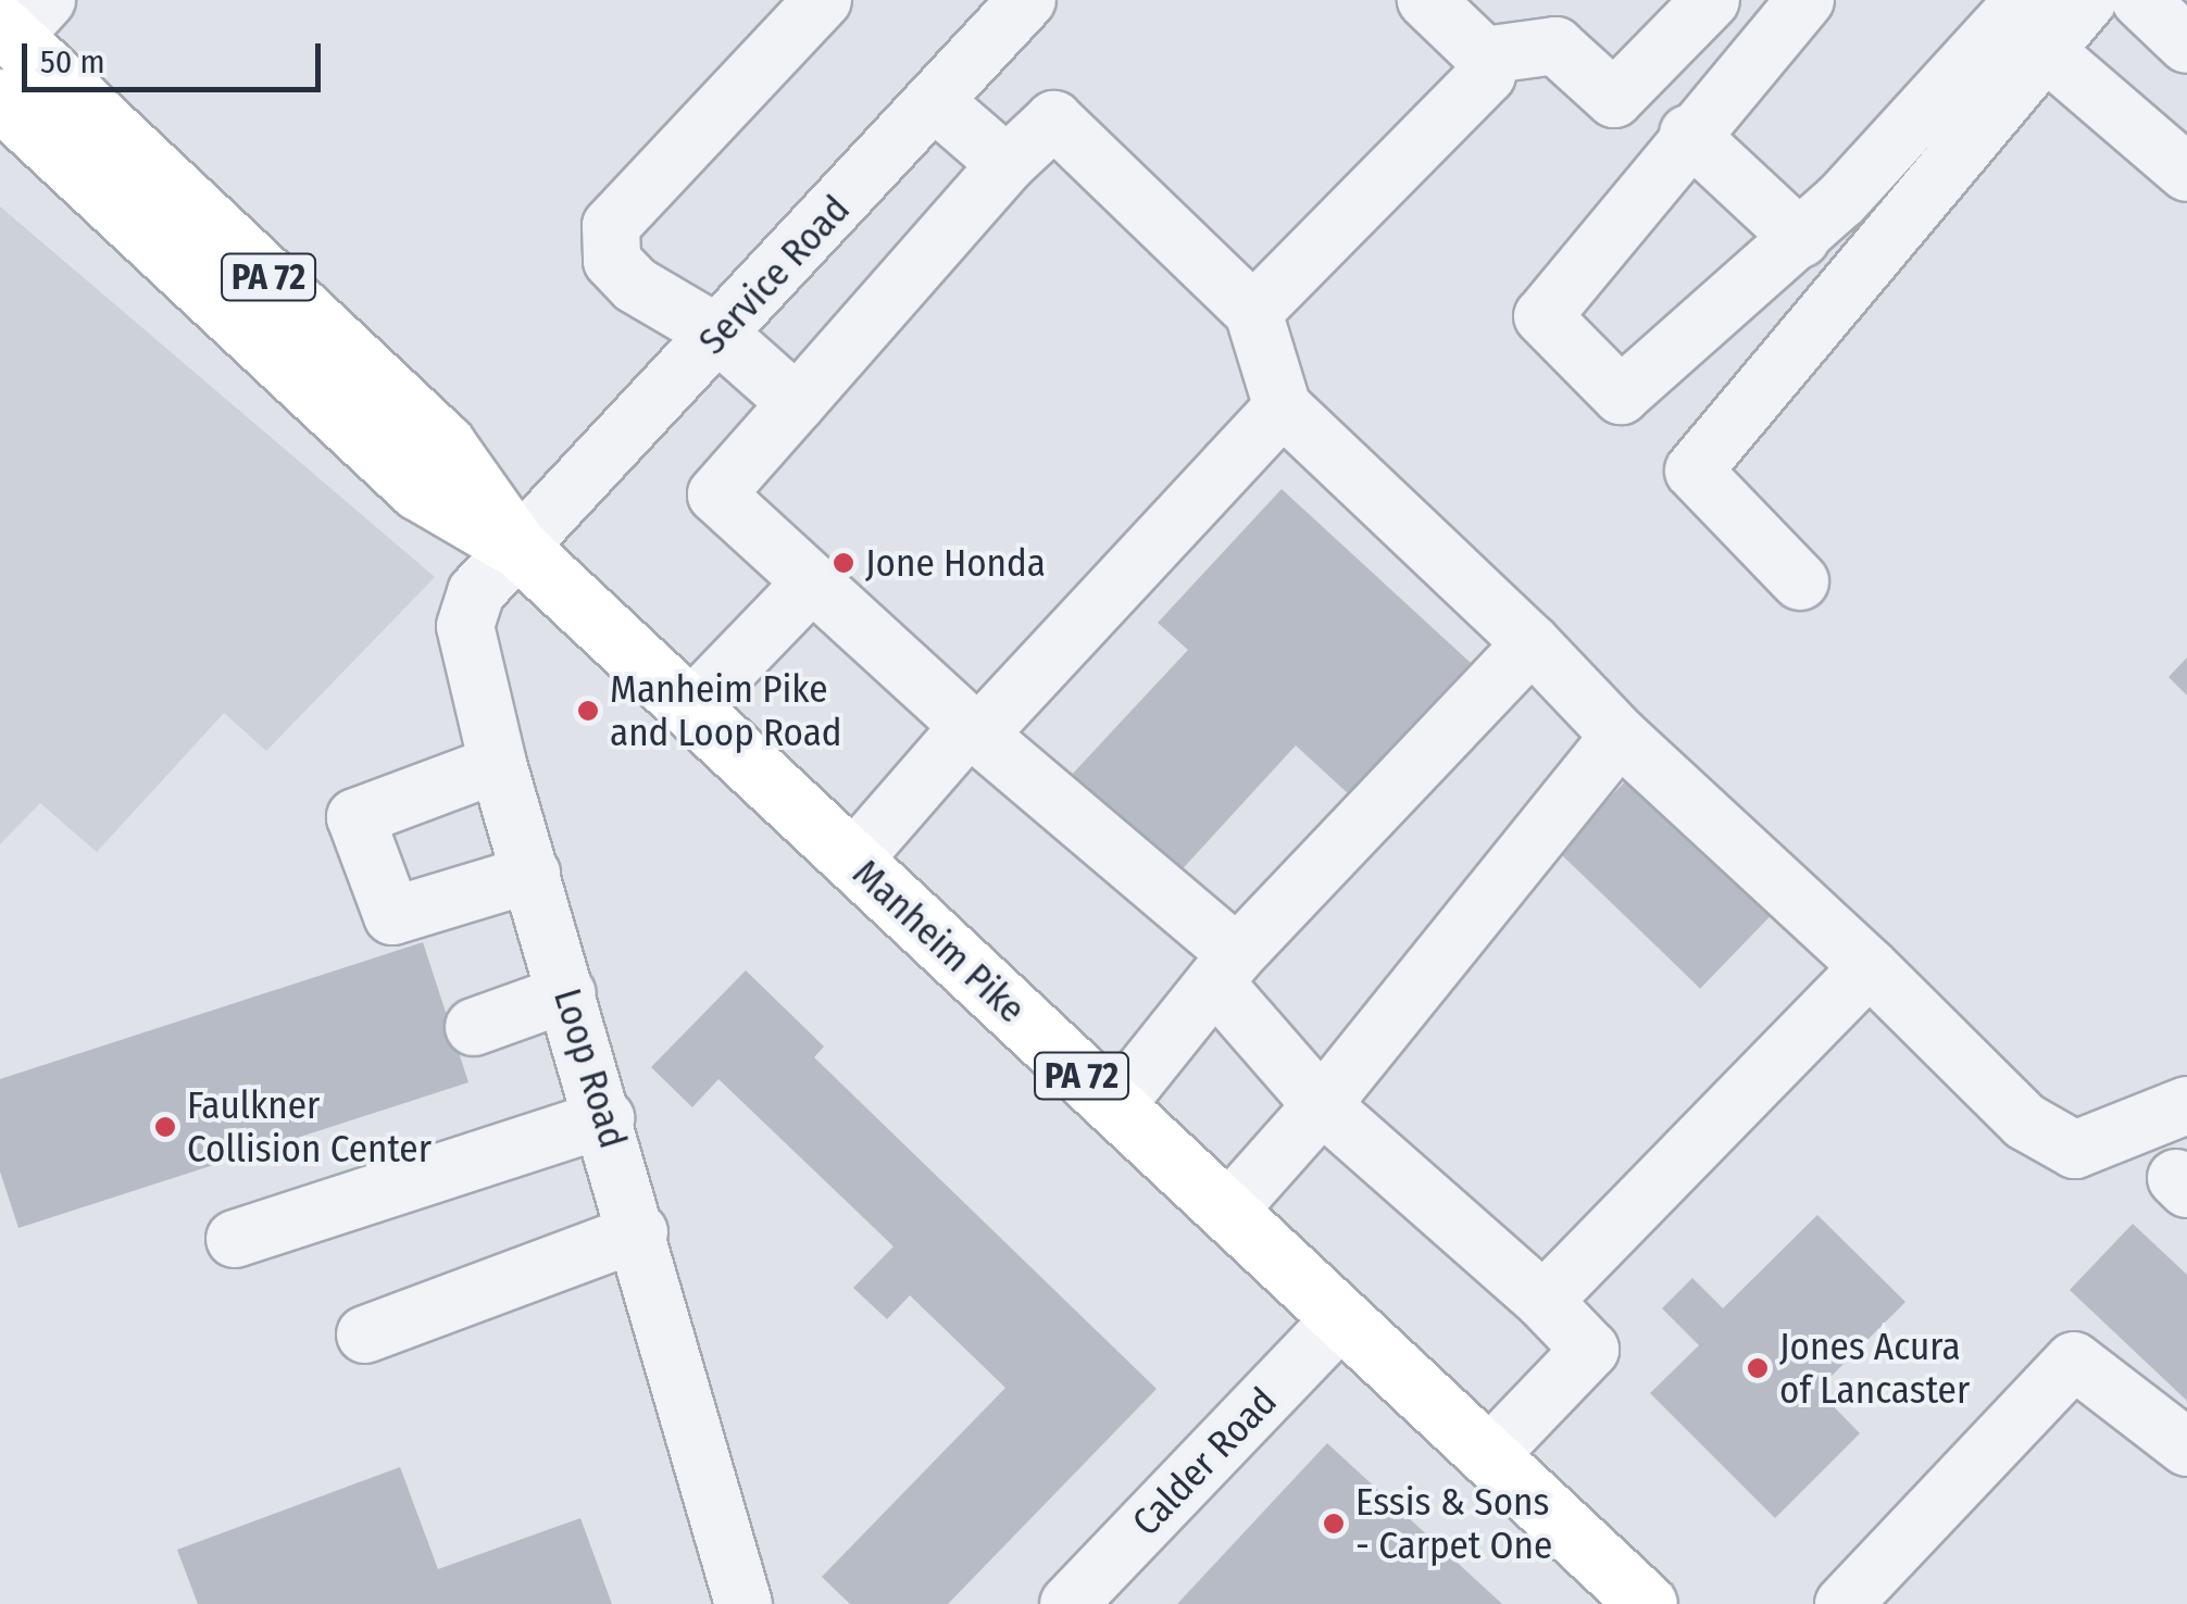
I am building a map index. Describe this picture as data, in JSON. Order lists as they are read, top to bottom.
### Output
{
  "streets": {
    "main road": ["PA 72", "Manheim Pike"],
    "street": ["Service Road", "Loop Road", "Calder Road"]
  },
  "crossings": [
    ["Service Road", "Manheim Pike"],
    ["Service Road", "Loop Road"],
    ["Manheim Pike", "Loop Road"],
    ["Manheim Pike", "Calder Road"]
  ],
  "places": [
    "Jone Honda",
    "Manheim Pike and Loop Road",
    "Faulkner Collision Center",
    "Jones Acura of Lancaster",
    "Essis & Sons - Carpet One"
  ],
  "scale_bar": "50 m"
}
